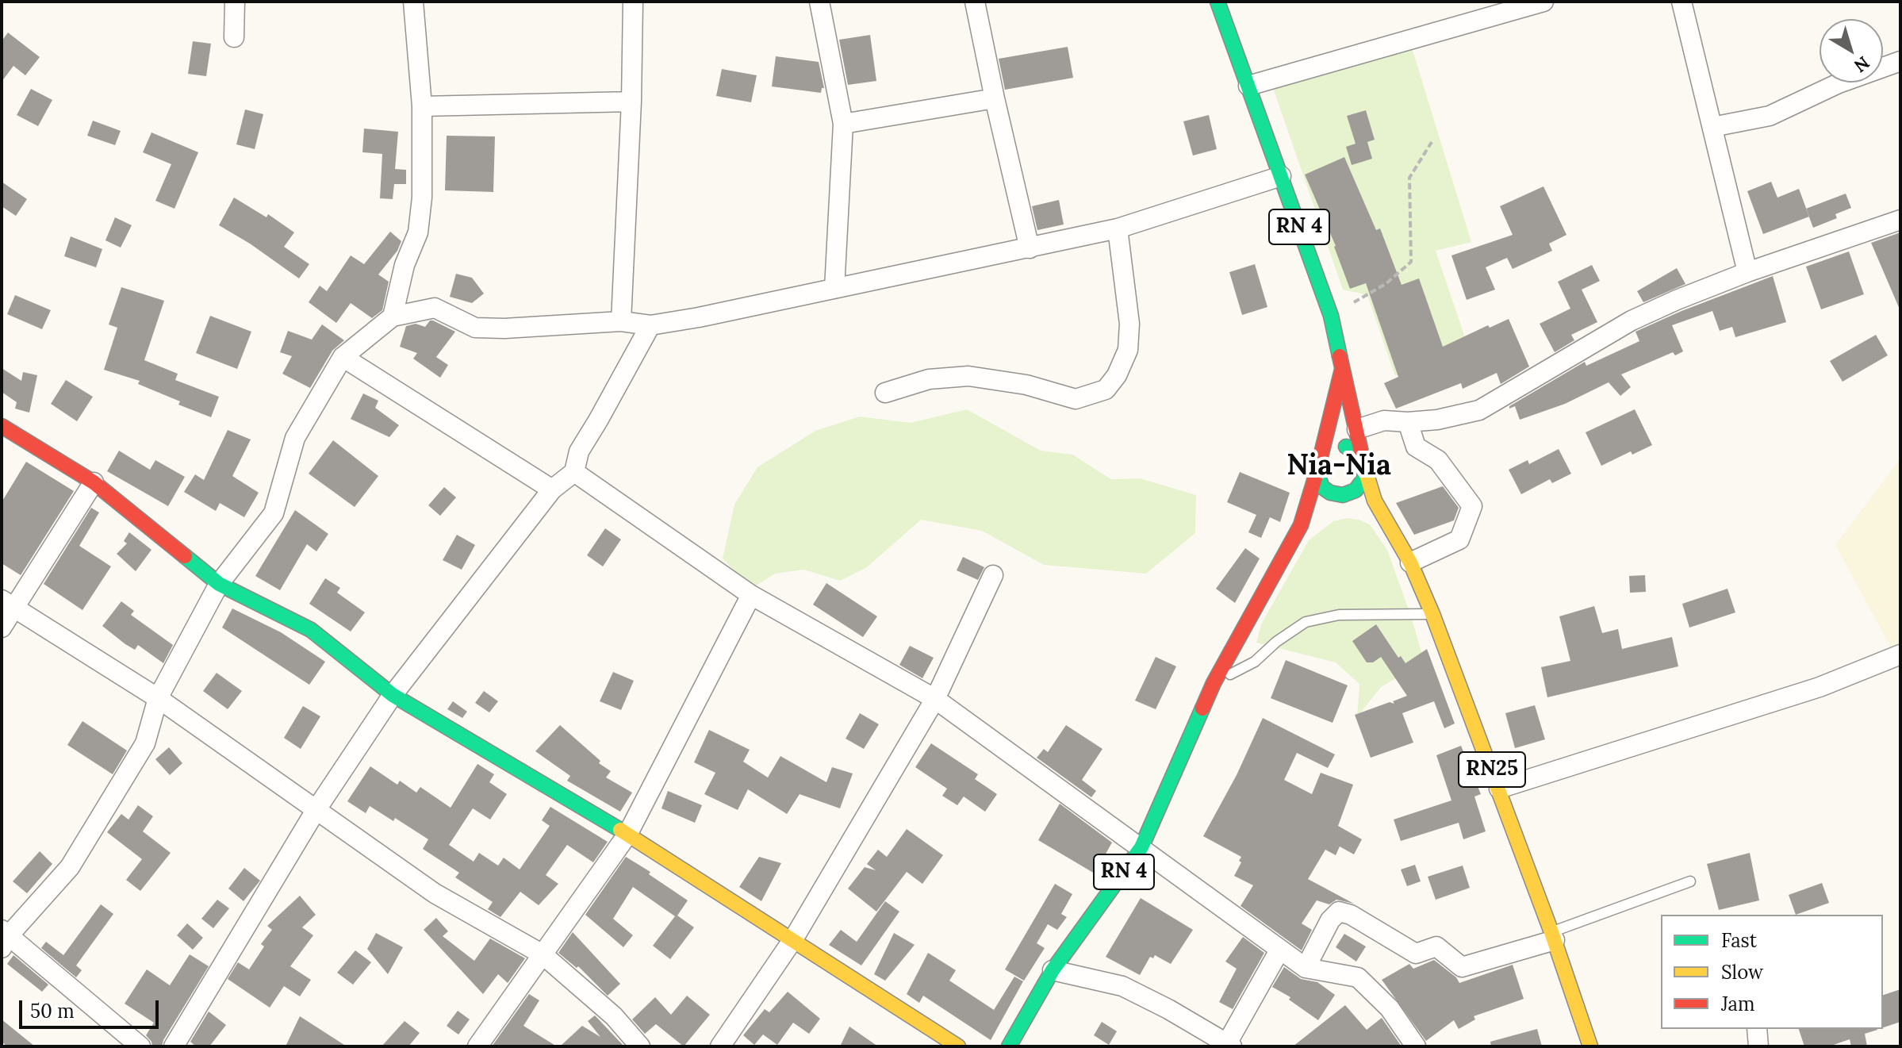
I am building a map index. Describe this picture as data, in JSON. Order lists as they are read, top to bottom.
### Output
{
  "streets": {
    "main road": ["RN 4", "RN25"]
  },
  "crossings": [
    ["RN 4", "RN25"]
  ],
  "districts": ["Nia-Nia"],
  "legend": ["Fast", "Slow", "Jam"],
  "scale_bar": "50 m",
  "north": "bottom right"
}
